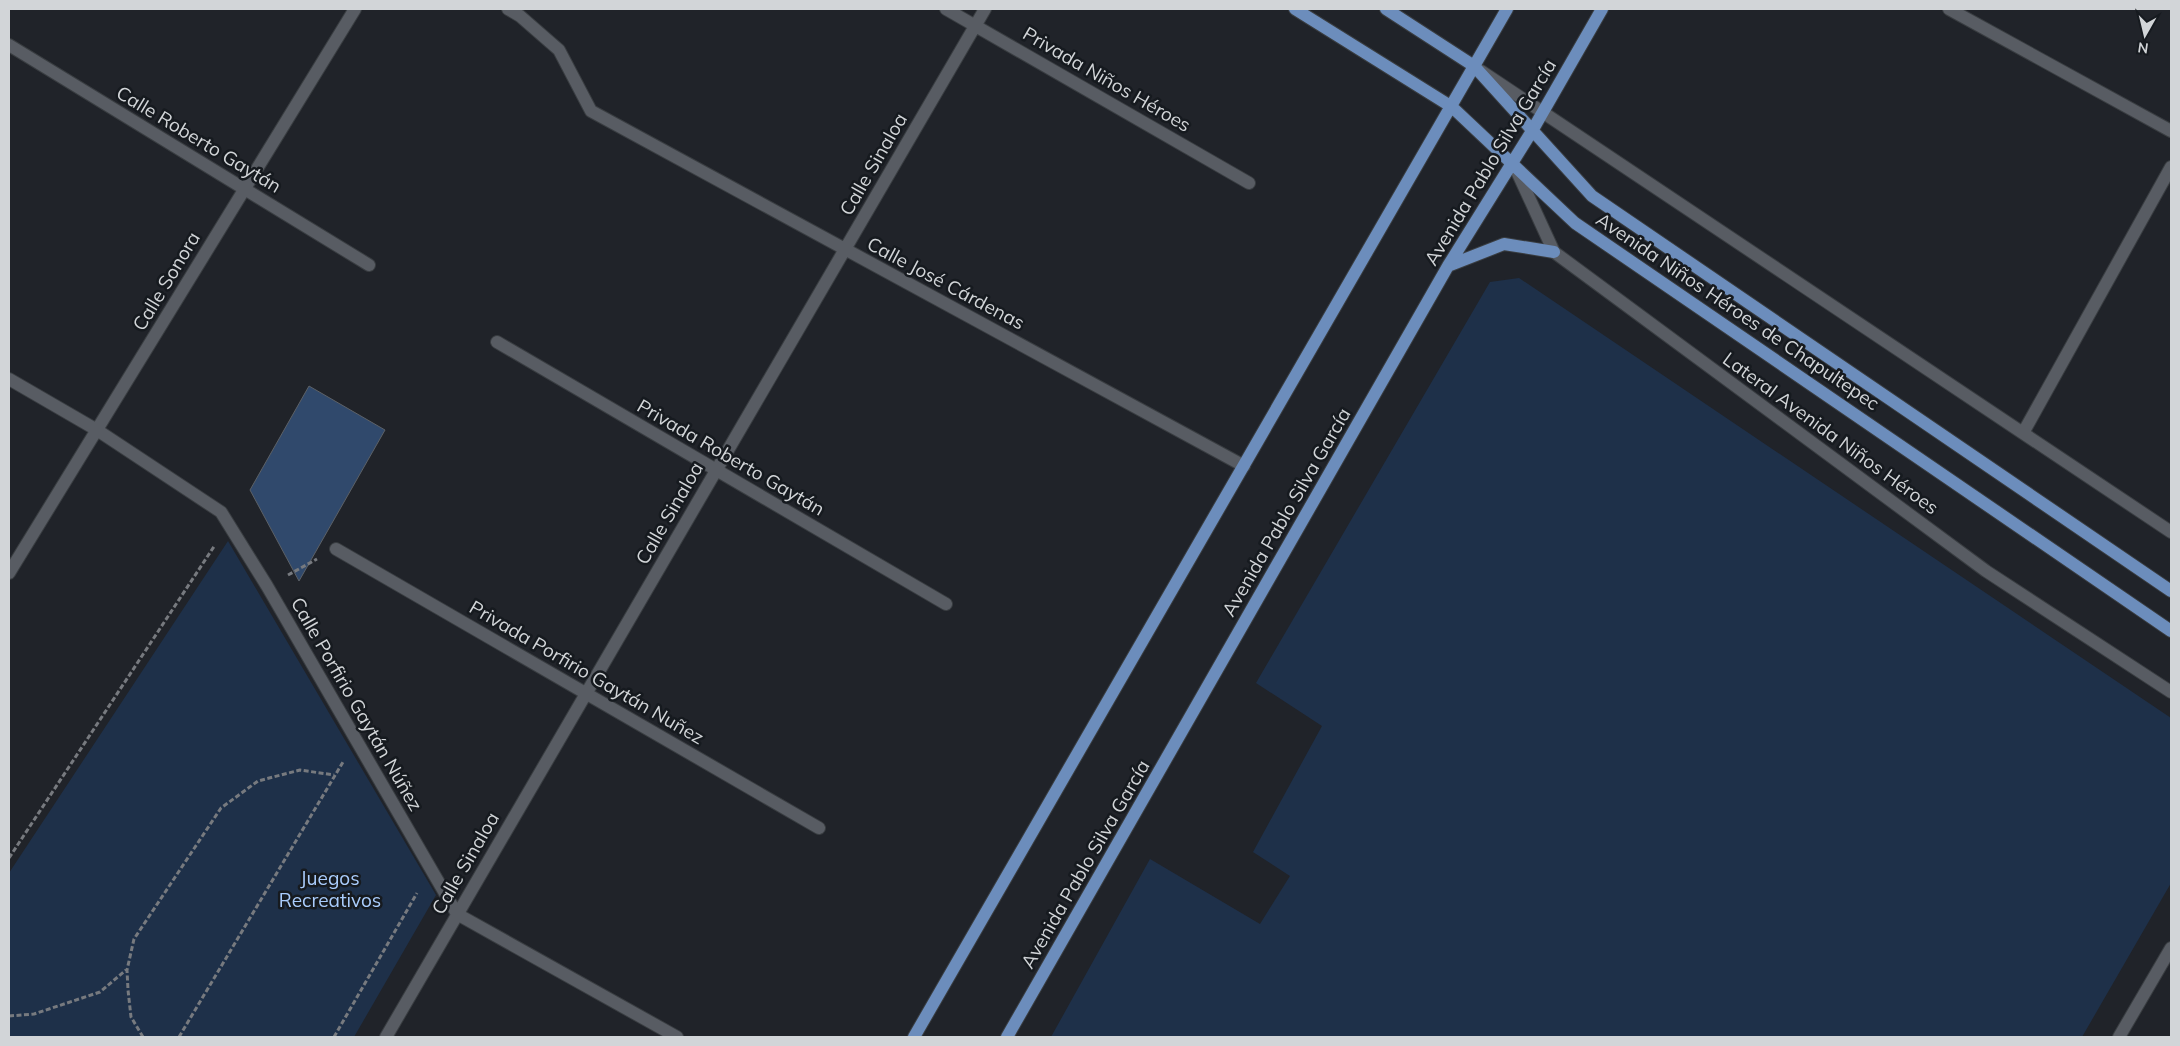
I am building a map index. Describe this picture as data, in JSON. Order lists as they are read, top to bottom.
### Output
{
  "streets": {
    "main road": ["Avenida Pablo Silva García", "Avenida Niños Héroes de Chapultepec"],
    "street": [
      "Privada Niños Héroes",
      "Calle Roberto Gaytán",
      "Calle Sinaloa",
      "Calle Sonora",
      "Calle José Cárdenas",
      "Lateral Avenida Niños Héroes",
      "Privada Roberto Gaytán",
      "Privada Porfirio Gaytán Nuñez",
      "Calle Porfirio Gaytán Núñez"
    ]
  },
  "crossings": [
    ["Privada Niños Héroes", "Calle Sinaloa"],
    ["Calle Roberto Gaytán", "Calle Sonora"],
    ["Avenida Pablo Silva García", "Avenida Niños Héroes de Chapultepec"],
    ["Avenida Pablo Silva García", "Lateral Avenida Niños Héroes"],
    ["Calle Sinaloa", "Calle José Cárdenas"],
    ["Calle Sinaloa", "Privada Roberto Gaytán"],
    ["Calle Sinaloa", "Privada Porfirio Gaytán Nuñez"],
    ["Calle Sinaloa", "Calle Porfirio Gaytán Núñez"],
    ["Calle Sonora", "Calle Porfirio Gaytán Núñez"],
    ["Avenida Niños Héroes de Chapultepec", "Lateral Avenida Niños Héroes"]
  ],
  "parks": ["Juegos Recreativos"],
  "north": "bottom"
}
